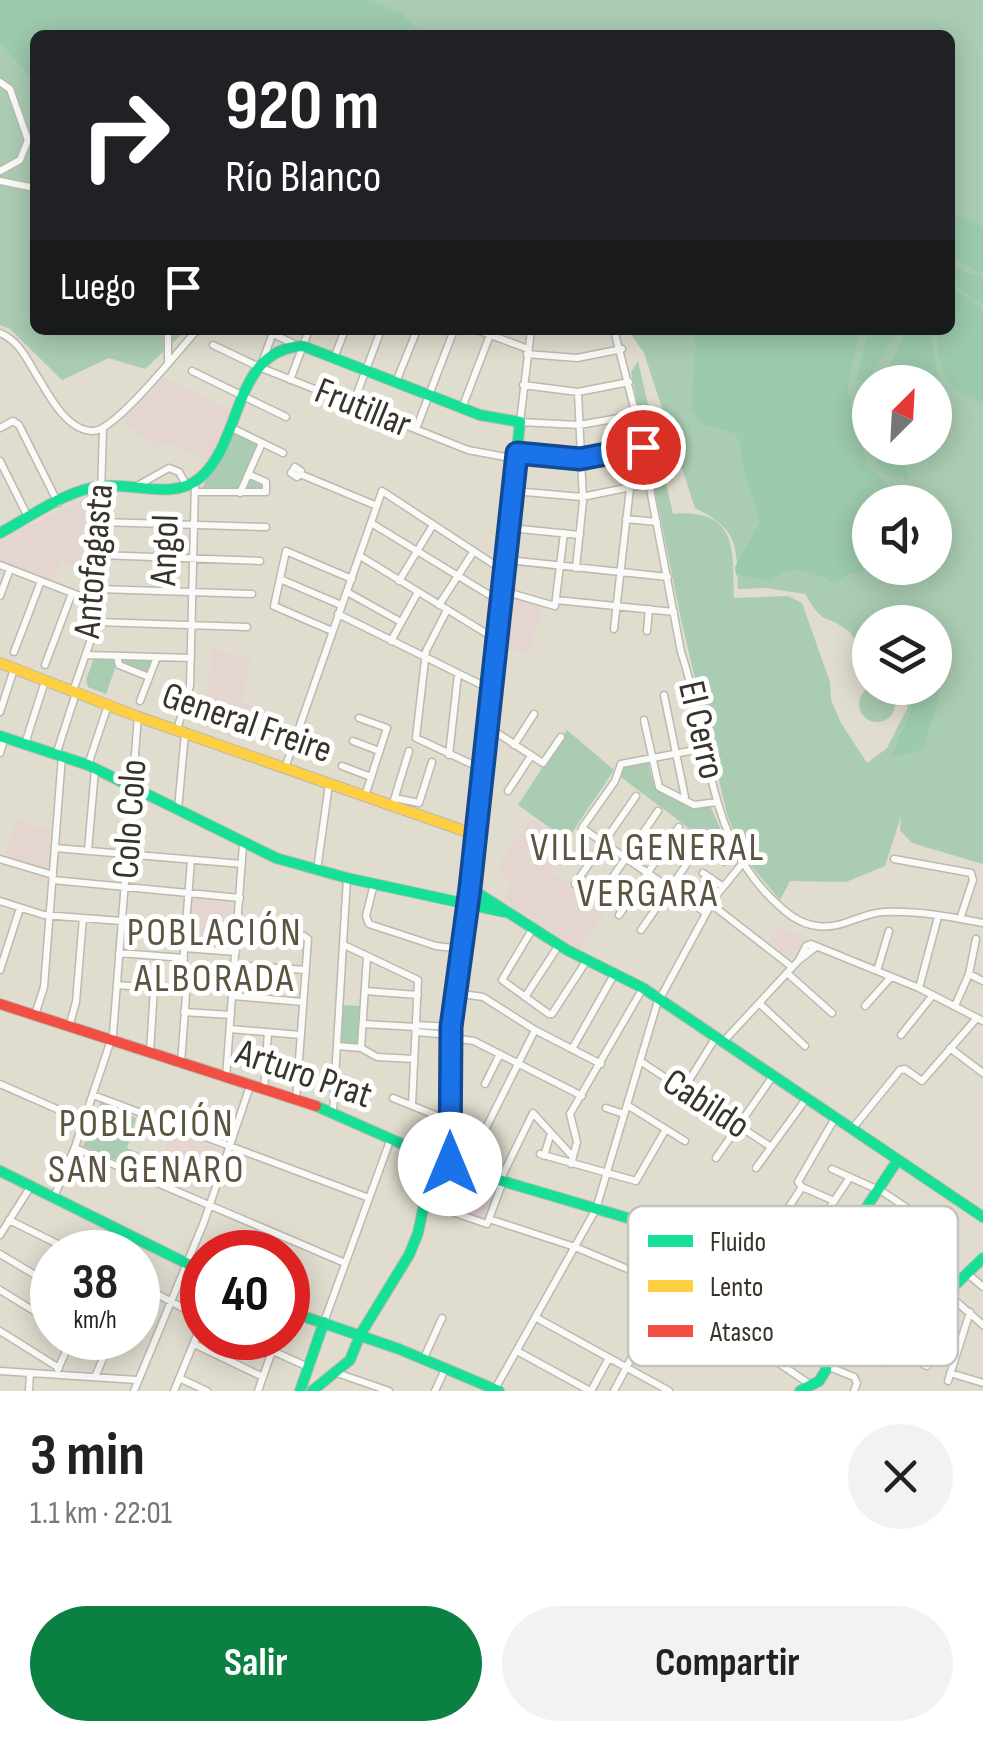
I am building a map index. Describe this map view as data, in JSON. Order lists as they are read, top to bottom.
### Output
{
  "streets": {
    "street": [
      "Frutillar",
      "Angol",
      "Antofagasta",
      "General Freire",
      "El Cerro",
      "Colo Colo",
      "Arturo Prat",
      "Cabildo"
    ]
  },
  "crossings": [
    ["Frutillar", "Angol"],
    ["Frutillar", "El Cerro"],
    ["Angol", "General Freire"],
    ["Antofagasta", "General Freire"],
    ["Antofagasta", "Arturo Prat"],
    ["General Freire", "Colo Colo"],
    ["Colo Colo", "Arturo Prat"]
  ],
  "districts": ["VILLA GENERAL VERGARA", "POBLACIÓN ALBORADA", "POBLACIÓN SAN GENARO"],
  "legend": ["Fluido", "Lento", "Atasco"],
  "north": "top right",
  "page": {
    "turn": ["920 m", "Río Blanco"],
    "then": "Luego",
    "speed": "38 km/h",
    "limit": "40",
    "heading": ["3 min", "1.1 km · 22:01"],
    "buttons": ["Salir", "Compartir"]
  }
}
